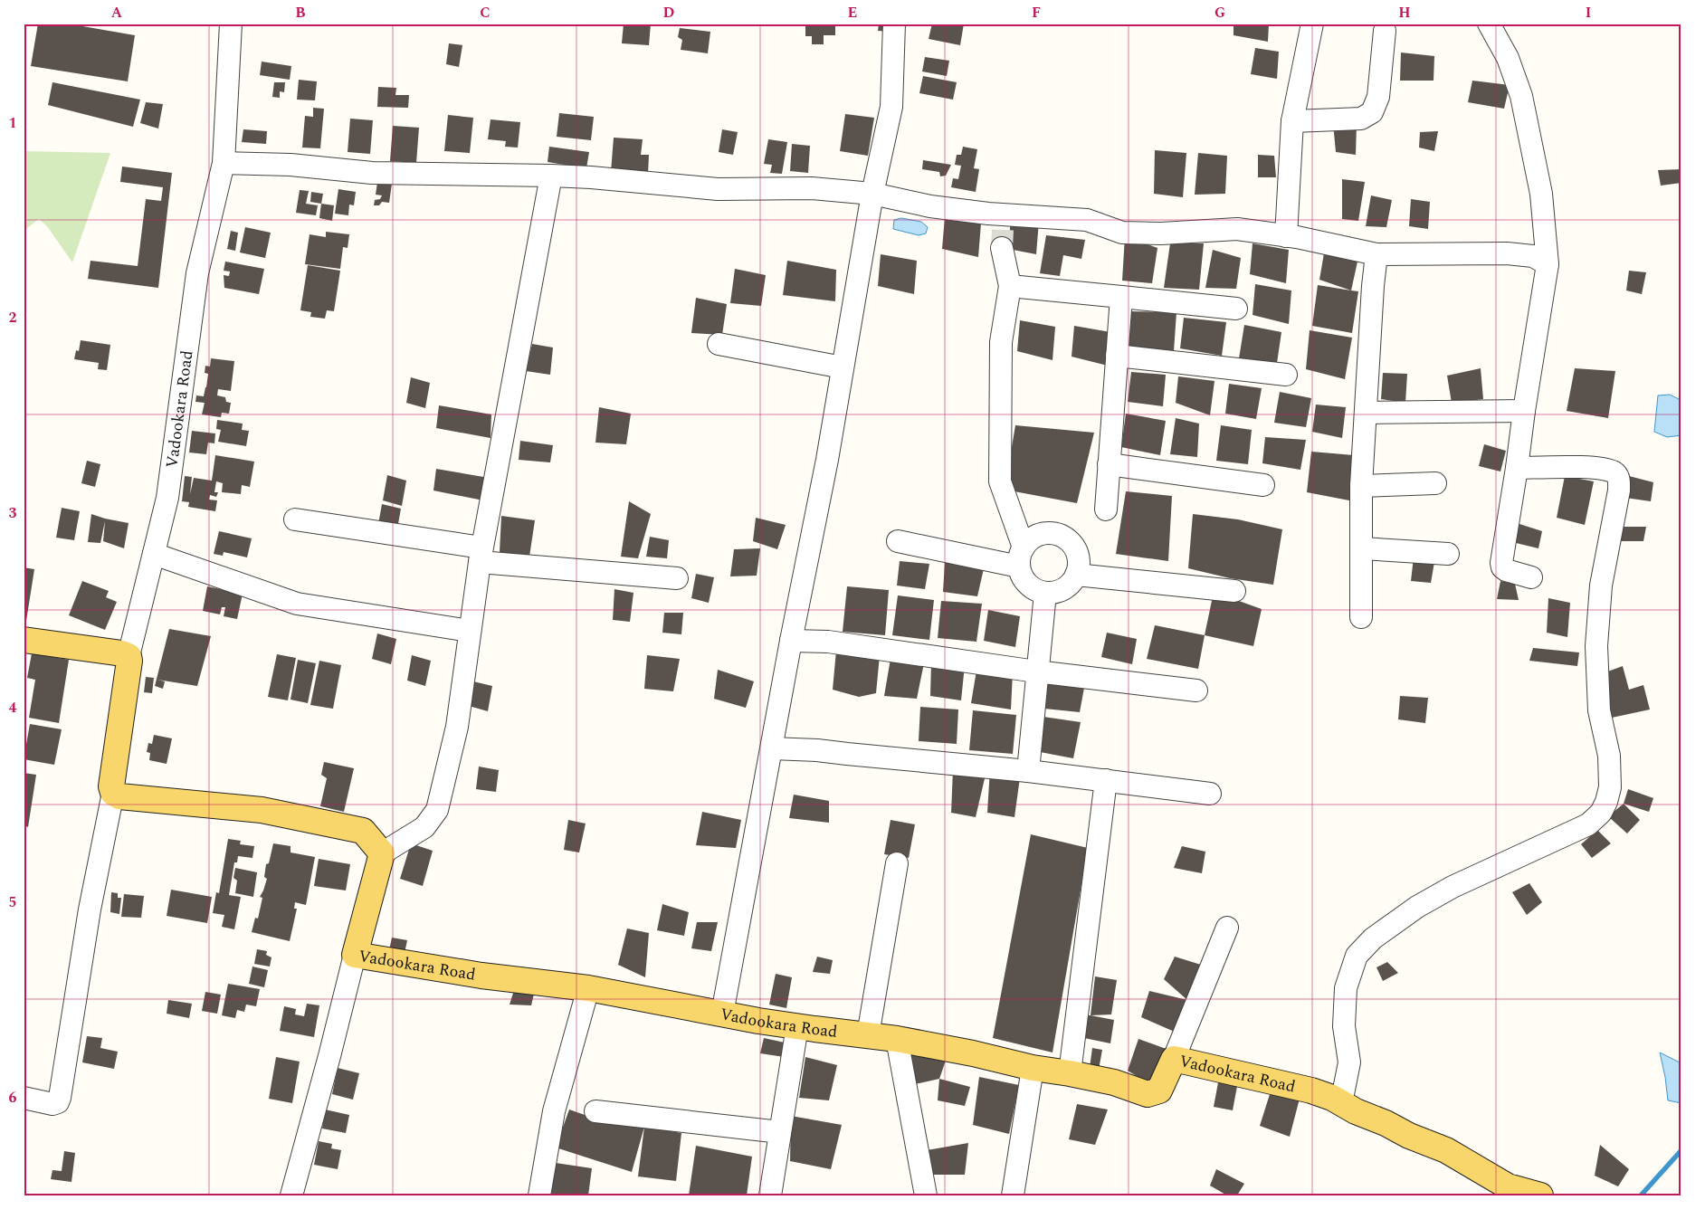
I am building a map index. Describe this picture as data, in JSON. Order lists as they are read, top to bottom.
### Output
{
  "streets": {
    "main road": ["Vadookara Road"]
  },
  "grid": {
    "columns": [
      "A",
      "B",
      "C",
      "D",
      "E",
      "F",
      "G",
      "H",
      "I"
    ],
    "rows": [
      "1",
      "2",
      "3",
      "4",
      "5",
      "6"
    ]
  }
}
